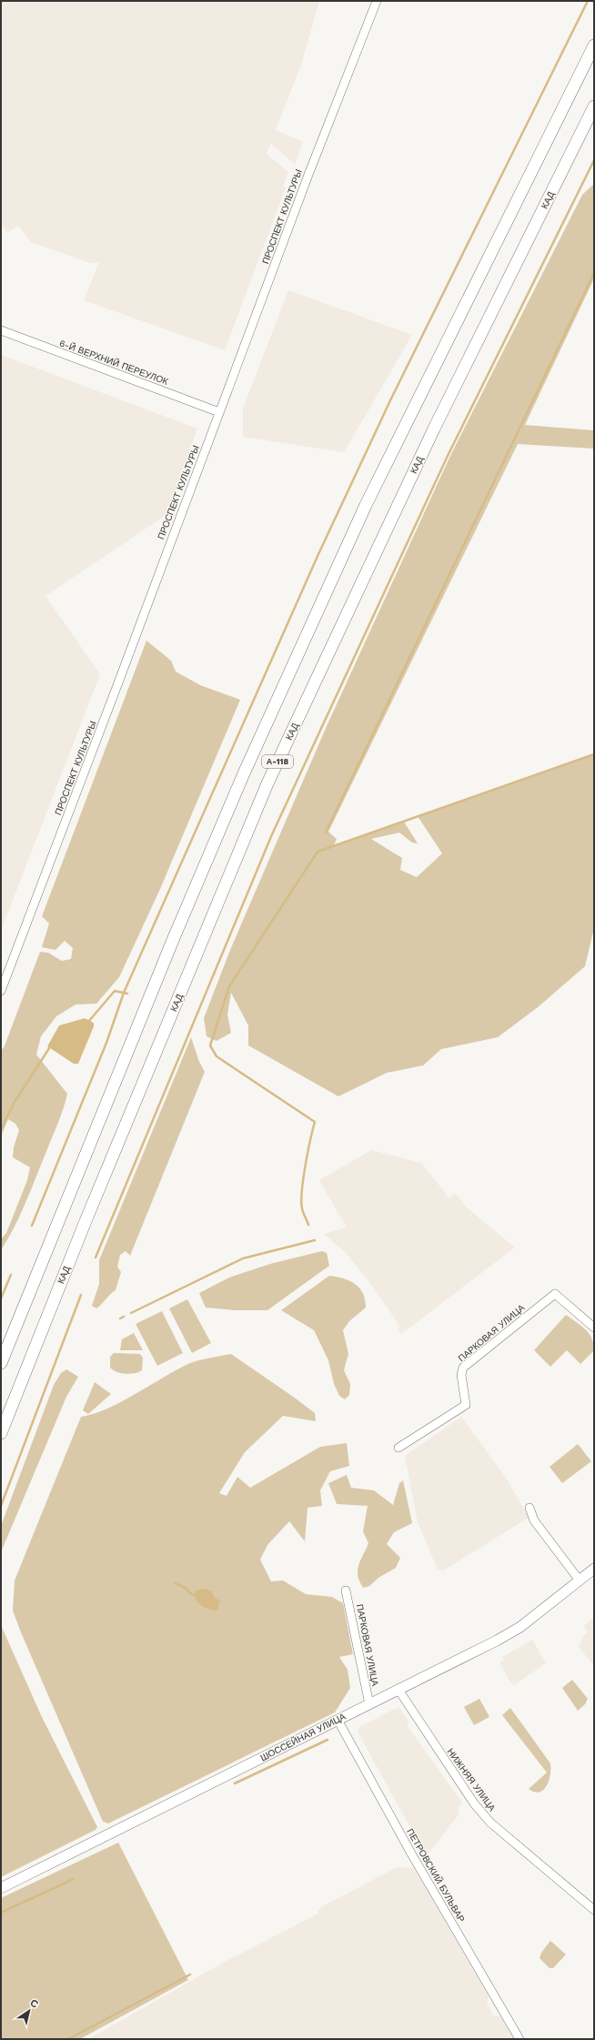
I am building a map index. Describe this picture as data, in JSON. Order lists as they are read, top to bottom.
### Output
{
  "streets": {
    "highway": ["КАД", "А-118"],
    "main road": ["ШОССЕЙНАЯ УЛИЦА"],
    "street": [
      "ПРОСПЕКТ КУЛЬТУРЫ",
      "6-Й ВЕРХНИЙ ПЕРЕУЛОК",
      "ПАРКОВАЯ УЛИЦА",
      "НИЖНЯЯ УЛИЦА",
      "ПЕТРОВСКИЙ БУЛЬВАР"
    ]
  },
  "crossings": [
    ["ПРОСПЕКТ КУЛЬТУРЫ", "6-Й ВЕРХНИЙ ПЕРЕУЛОК"],
    ["ПАРКОВАЯ УЛИЦА", "ШОССЕЙНАЯ УЛИЦА"],
    ["ШОССЕЙНАЯ УЛИЦА", "НИЖНЯЯ УЛИЦА"],
    ["ШОССЕЙНАЯ УЛИЦА", "ПЕТРОВСКИЙ БУЛЬВАР"]
  ],
  "north": "top right"
}
